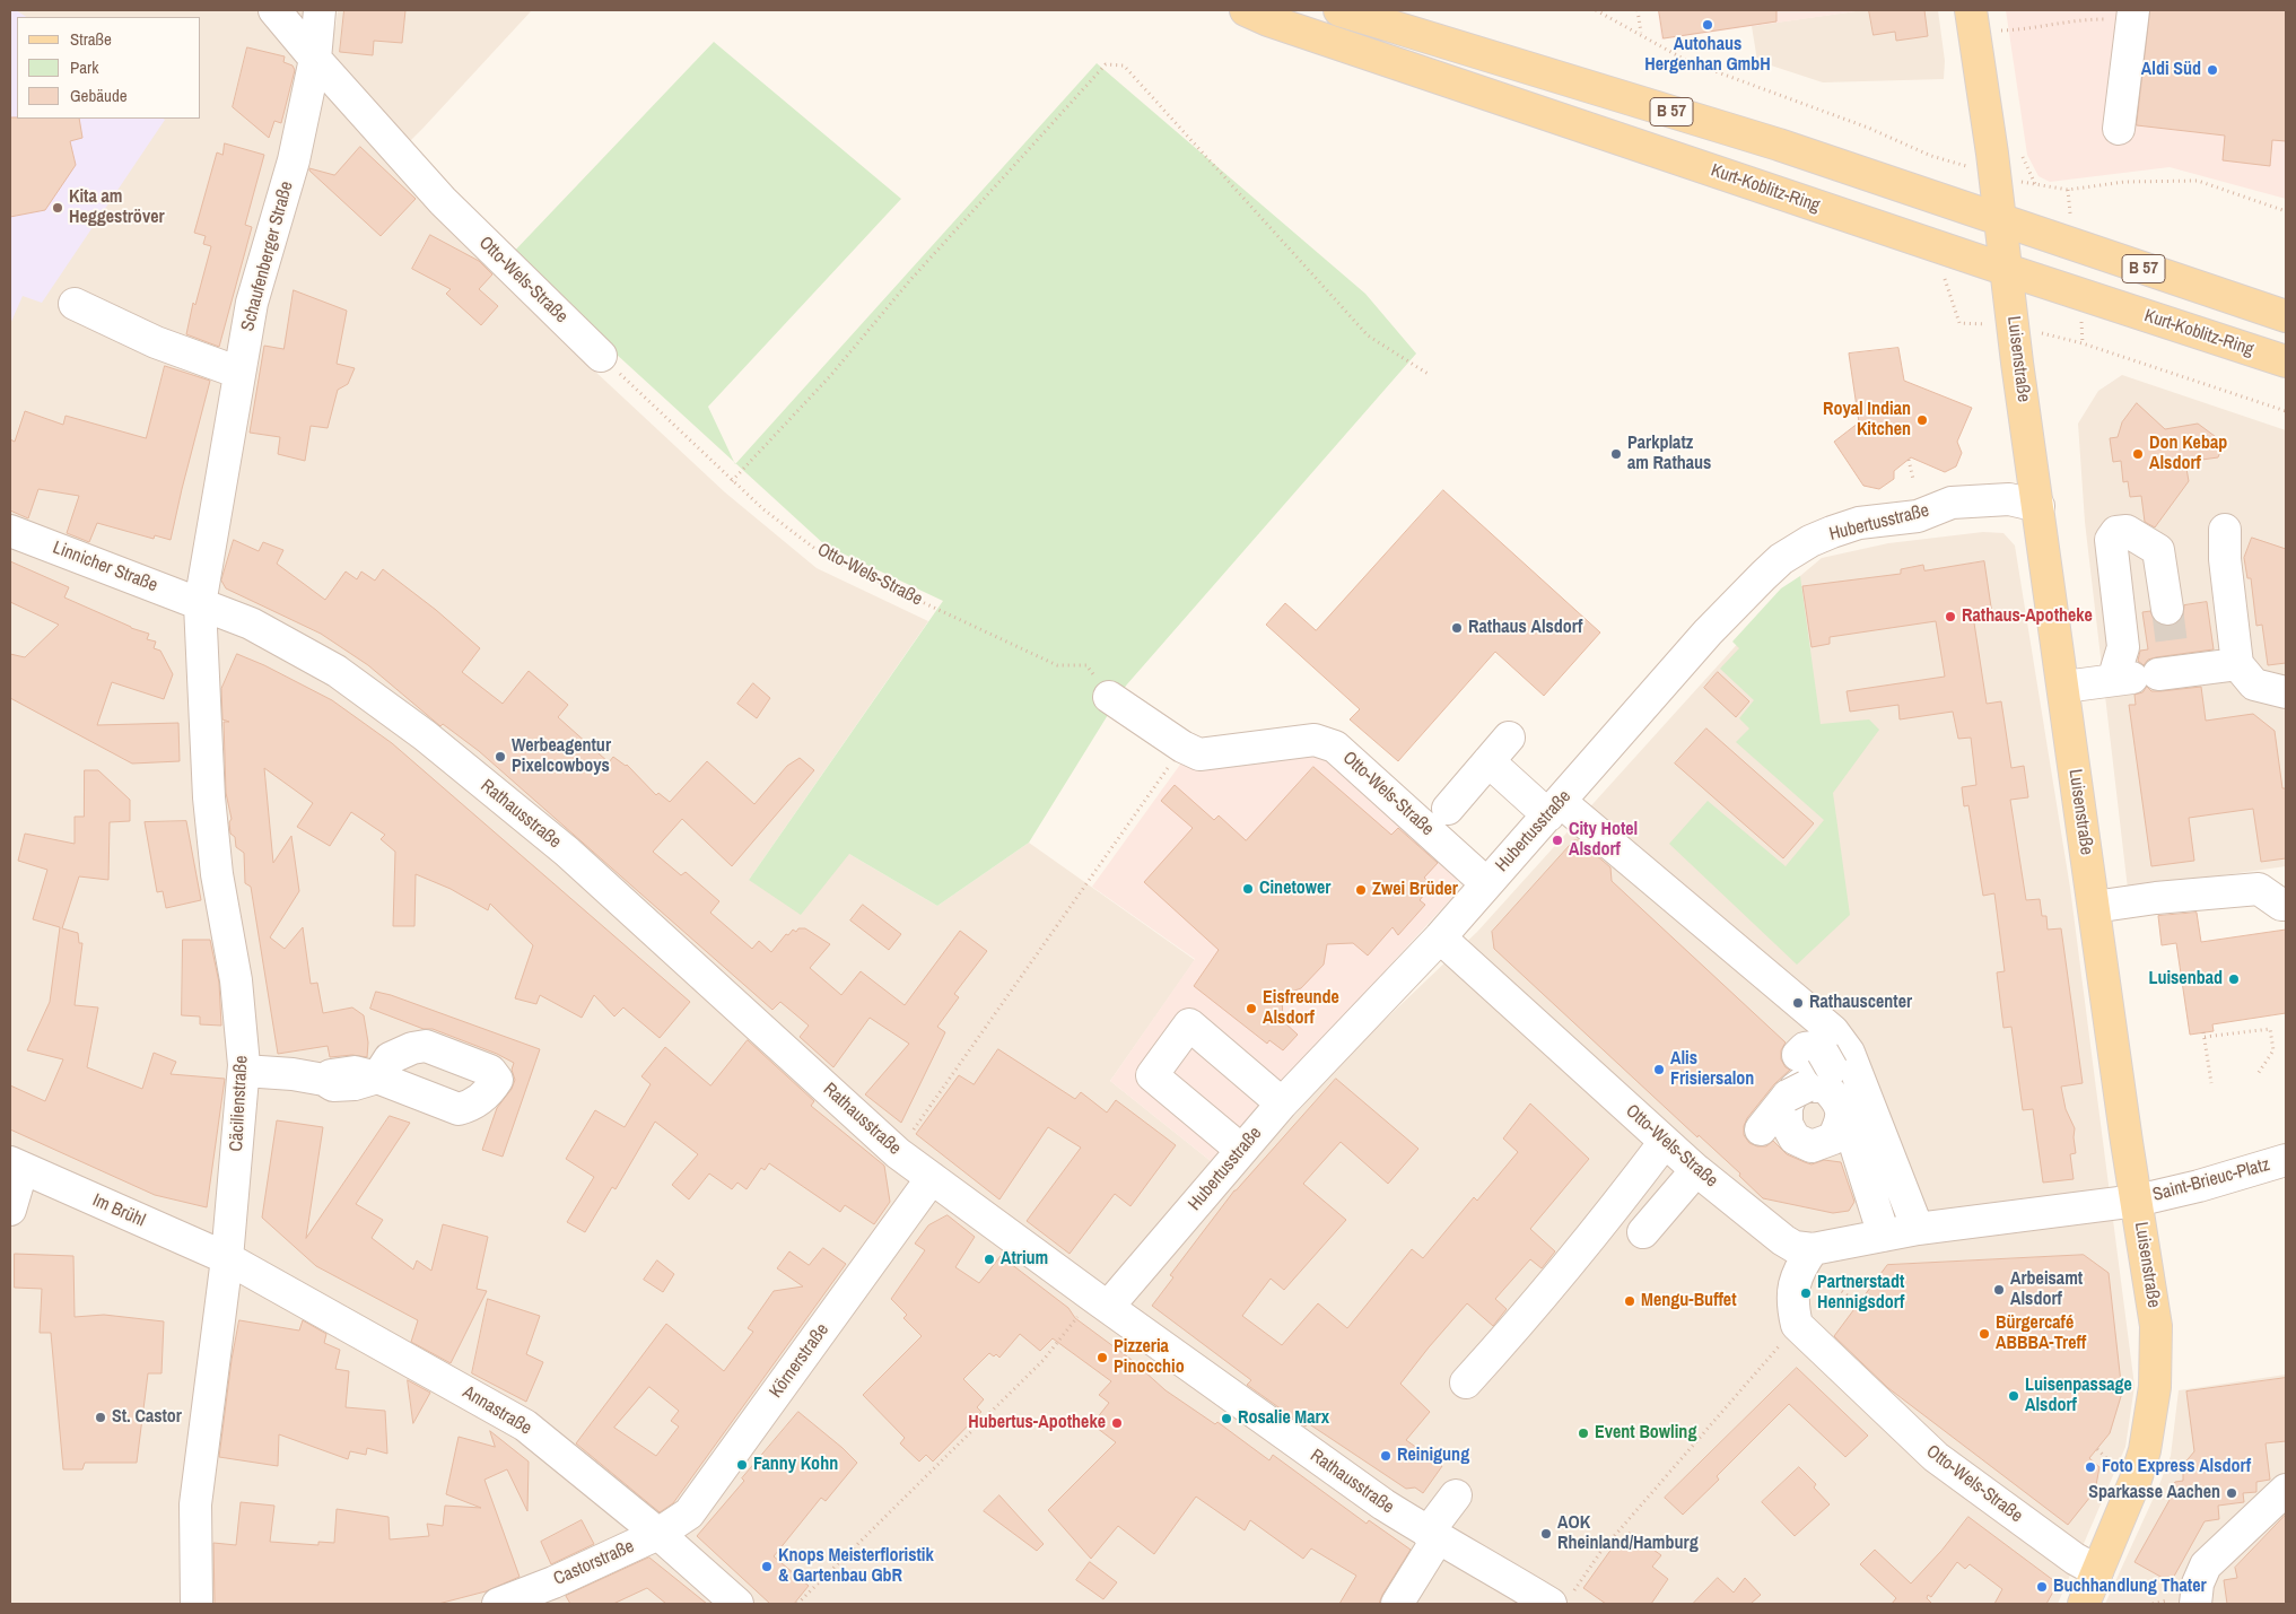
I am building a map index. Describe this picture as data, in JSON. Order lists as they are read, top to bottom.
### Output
{
  "streets": {
    "main road": ["B 57", "Kurt-Koblitz-Ring", "Luisenstraße"],
    "street": [
      "Schaufenberger Straße",
      "Otto-Wels-Straße",
      "Hubertusstraße",
      "Linnicher Straße",
      "Rathausstraße",
      "Cäcilienstraße",
      "Saint-Brieuc-Platz",
      "Im Brühl",
      "Körnerstraße",
      "Annastraße",
      "Castorstraße"
    ]
  },
  "crossings": [
    ["B 57", "Luisenstraße"],
    ["Kurt-Koblitz-Ring", "Luisenstraße"],
    ["Schaufenberger Straße", "Otto-Wels-Straße"],
    ["Schaufenberger Straße", "Linnicher Straße"],
    ["Schaufenberger Straße", "Rathausstraße"],
    ["Schaufenberger Straße", "Cäcilienstraße"],
    ["Otto-Wels-Straße", "Luisenstraße"],
    ["Otto-Wels-Straße", "Hubertusstraße"],
    ["Otto-Wels-Straße", "Saint-Brieuc-Platz"],
    ["Luisenstraße", "Hubertusstraße"],
    ["Luisenstraße", "Saint-Brieuc-Platz"],
    ["Hubertusstraße", "Rathausstraße"],
    ["Linnicher Straße", "Rathausstraße"],
    ["Linnicher Straße", "Cäcilienstraße"],
    ["Rathausstraße", "Cäcilienstraße"],
    ["Rathausstraße", "Körnerstraße"],
    ["Cäcilienstraße", "Im Brühl"],
    ["Cäcilienstraße", "Annastraße"],
    ["Im Brühl", "Annastraße"],
    ["Körnerstraße", "Annastraße"],
    ["Körnerstraße", "Castorstraße"],
    ["Annastraße", "Castorstraße"]
  ],
  "places": [
    "Autohaus Hergenhan GmbH",
    "Aldi Süd",
    "Kita am Heggeströver",
    "Royal Indian Kitchen",
    "Parkplatz am Rathaus",
    "Don Kebap Alsdorf",
    "Rathaus-Apotheke",
    "Rathaus Alsdorf",
    "Werbeagentur Pixelcowboys",
    "City Hotel Alsdorf",
    "Cinetower",
    "Zwei Brüder",
    "Luisenbad",
    "Rathauscenter",
    "Eisfreunde Alsdorf",
    "Alis Frisiersalon",
    "Atrium",
    "Arbeisamt Alsdorf",
    "Partnerstadt Hennigsdorf",
    "Mengu-Buffet",
    "Bürgercafé ABBBA-Treff",
    "Pizzeria Pinocchio",
    "Luisenpassage Alsdorf",
    "St. Castor",
    "Rosalie Marx",
    "Hubertus-Apotheke",
    "Event Bowling",
    "Reinigung",
    "Fanny Kohn",
    "Foto Express Alsdorf",
    "Sparkasse Aachen",
    "AOK Rheinland/Hamburg",
    "Knops Meisterfloristik & Gartenbau GbR",
    "Buchhandlung Thater"
  ],
  "legend": ["Straße", "Park", "Gebäude"]
}
